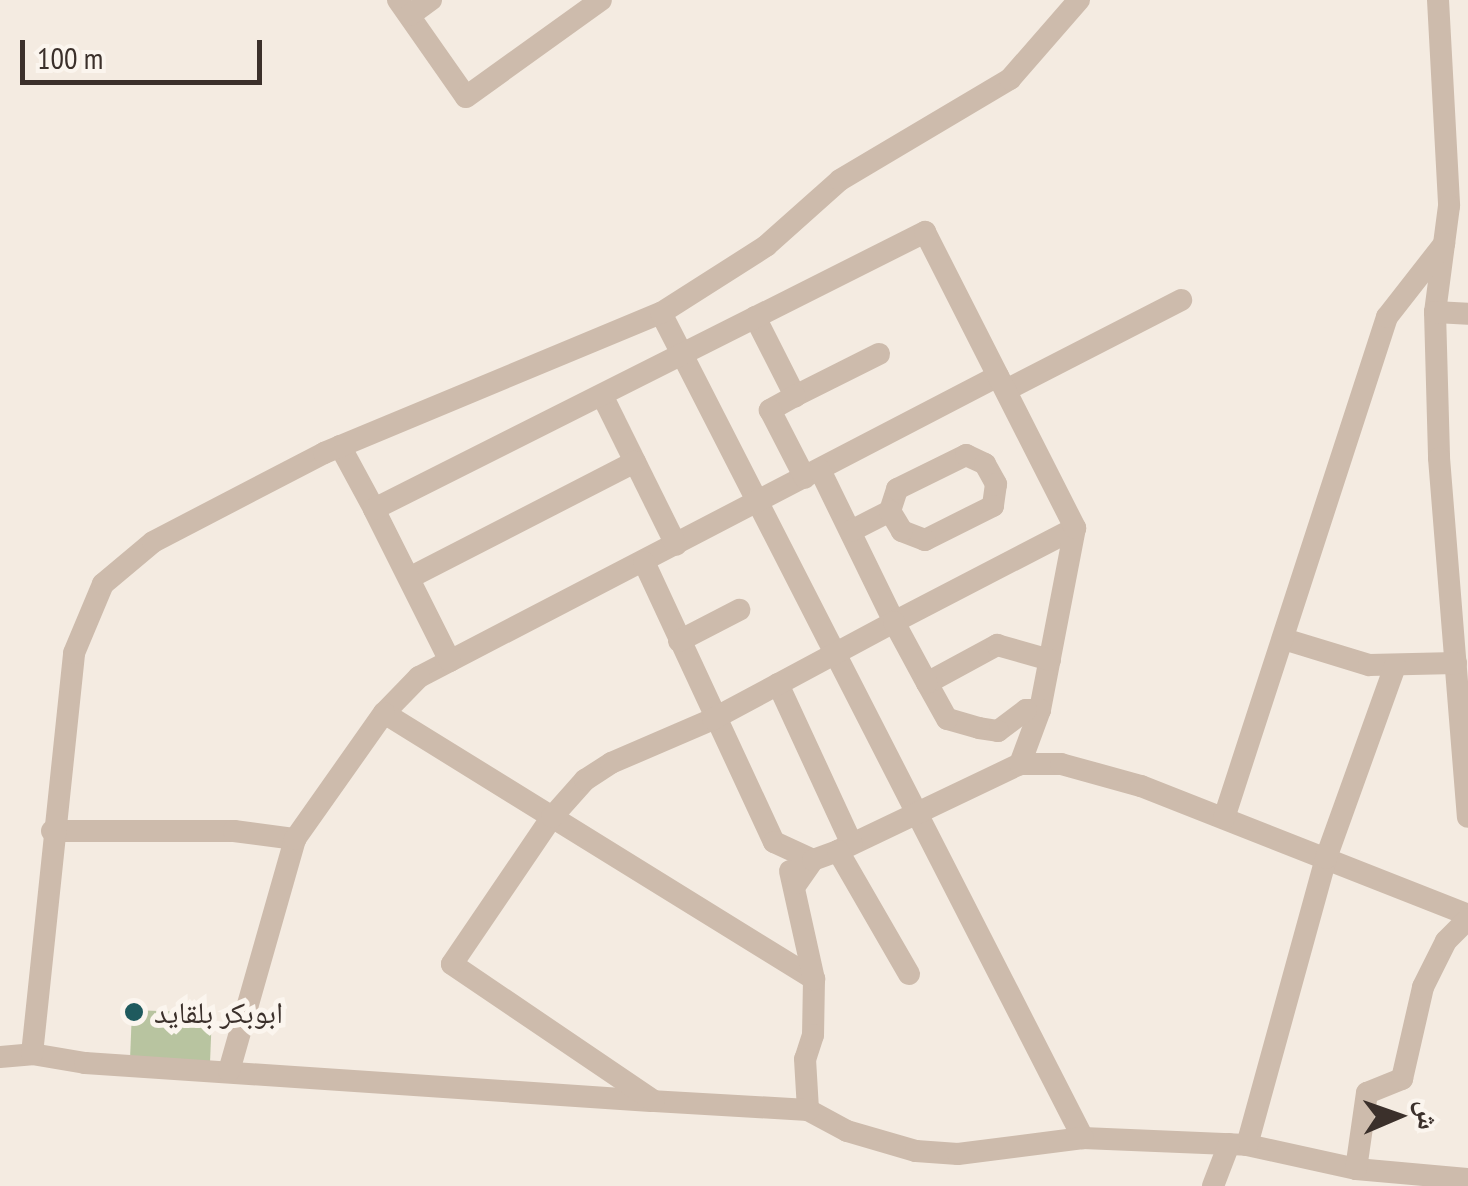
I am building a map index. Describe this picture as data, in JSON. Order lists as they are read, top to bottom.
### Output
{
  "places": ["ابوبكر بلقايد"],
  "scale_bar": "100 m",
  "north": "right"
}
